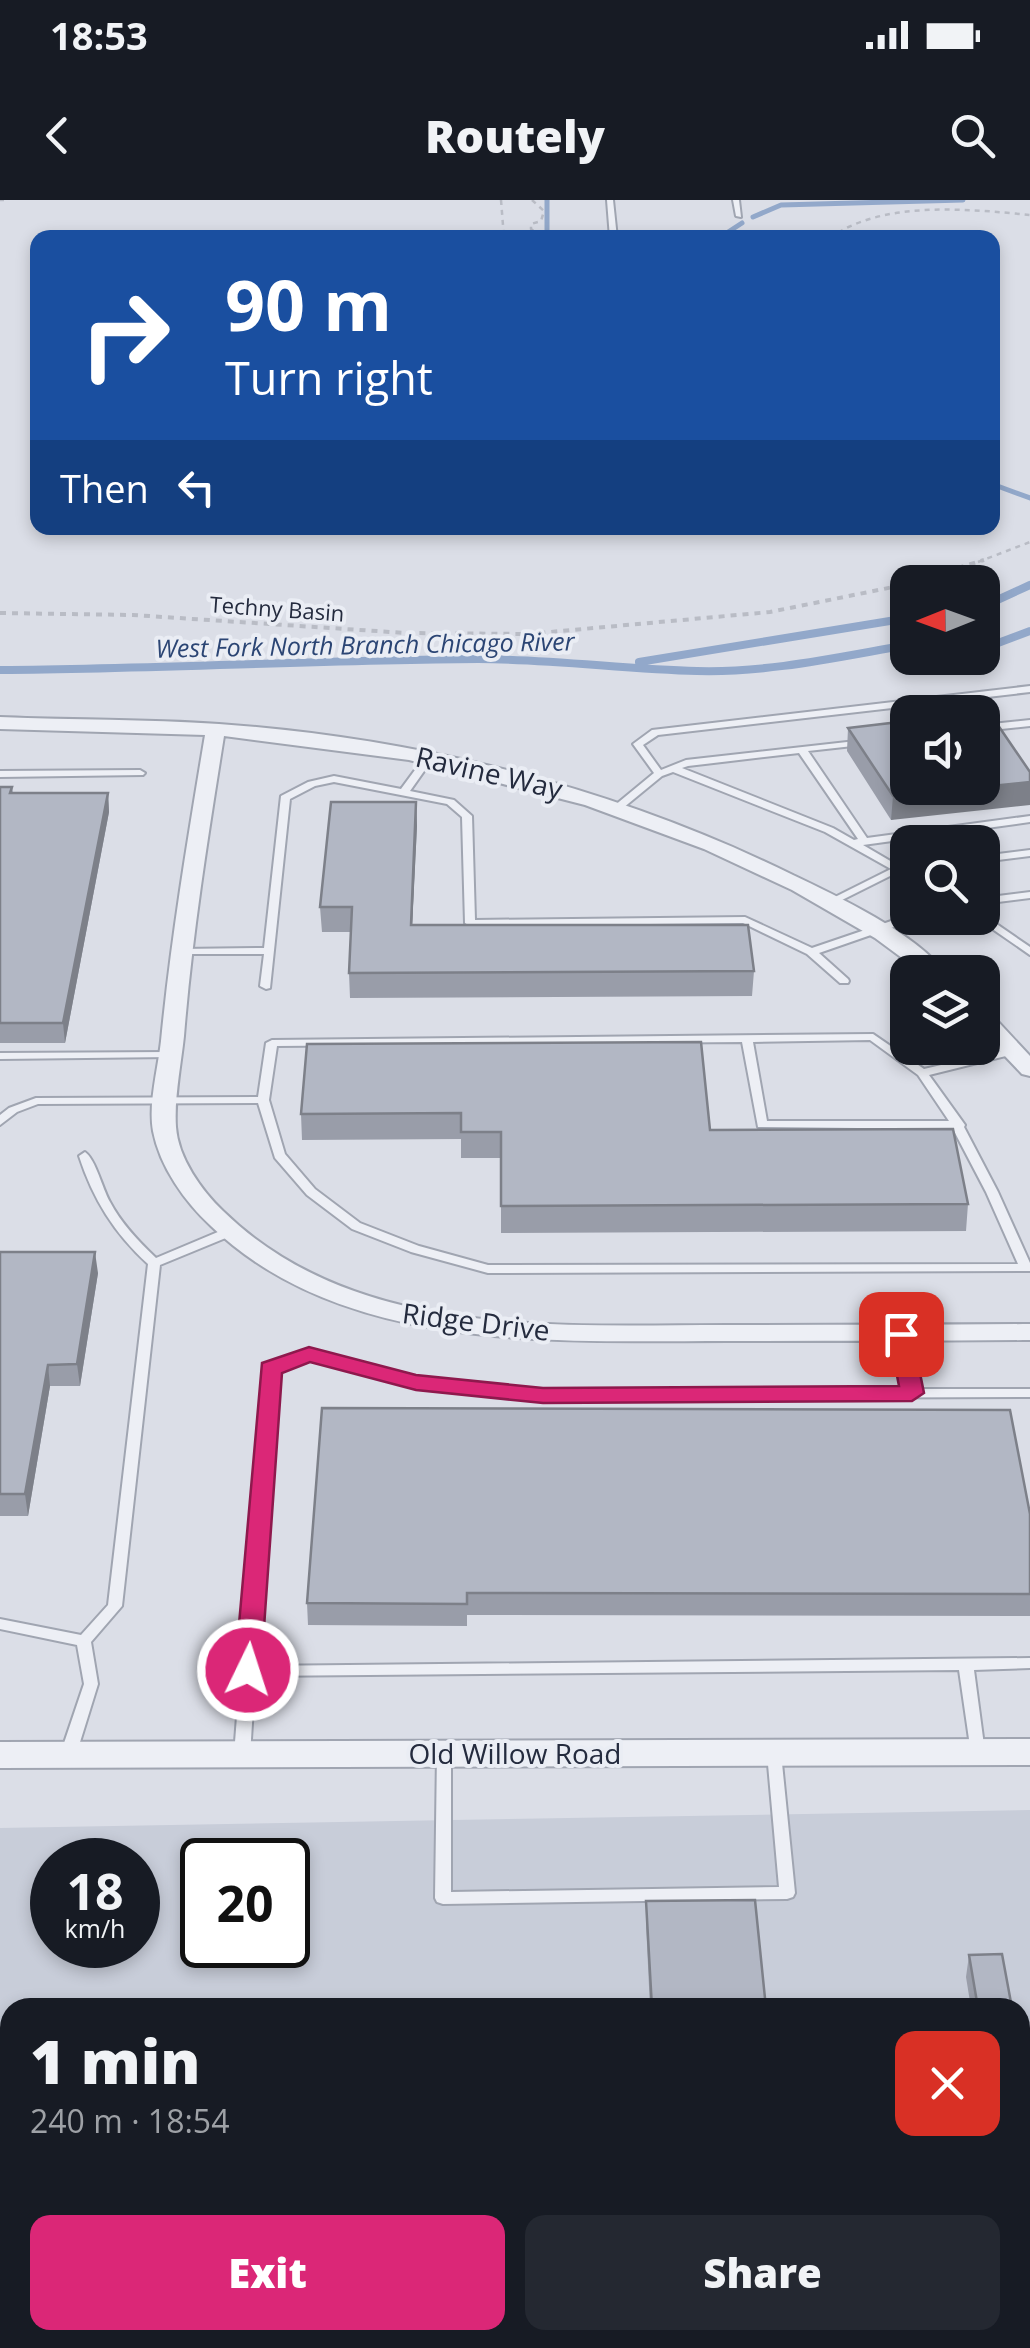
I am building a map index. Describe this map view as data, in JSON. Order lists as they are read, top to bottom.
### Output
{
  "streets": {
    "street": ["Ravine Way", "Ridge Drive", "Old Willow Road"],
    "path": ["Techny Basin"]
  },
  "crossings": [
    ["Ravine Way", "Ridge Drive"]
  ],
  "water": ["West Fork North Branch Chicago River"],
  "north": "left",
  "page": {
    "status": "18:53",
    "header": "Routely",
    "turn": ["90 m", "Turn right"],
    "then": "Then",
    "speed": "18 km/h",
    "limit": "20",
    "heading": ["1 min", "240 m · 18:54"],
    "buttons": ["Exit", "Share"]
  }
}
